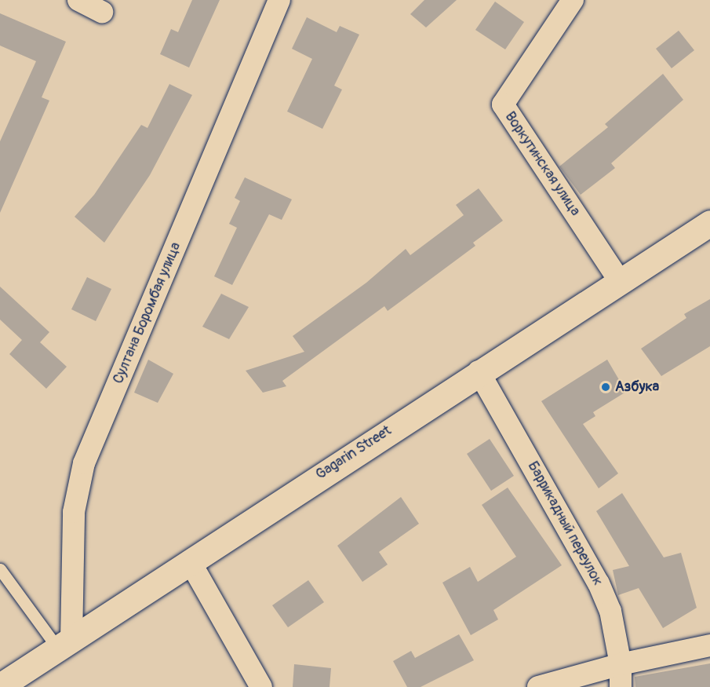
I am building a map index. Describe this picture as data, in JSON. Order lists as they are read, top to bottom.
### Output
{
  "streets": {
    "main road": ["Gagarin Street"],
    "street": ["Воркутинская улица", "Султана Боромбая улица", "Баррикадный переулок"]
  },
  "crossings": [
    ["Воркутинская улица", "Gagarin Street"],
    ["Султана Боромбая улица", "Gagarin Street"],
    ["Gagarin Street", "Баррикадный переулок"]
  ],
  "places": ["Азбука"]
}
